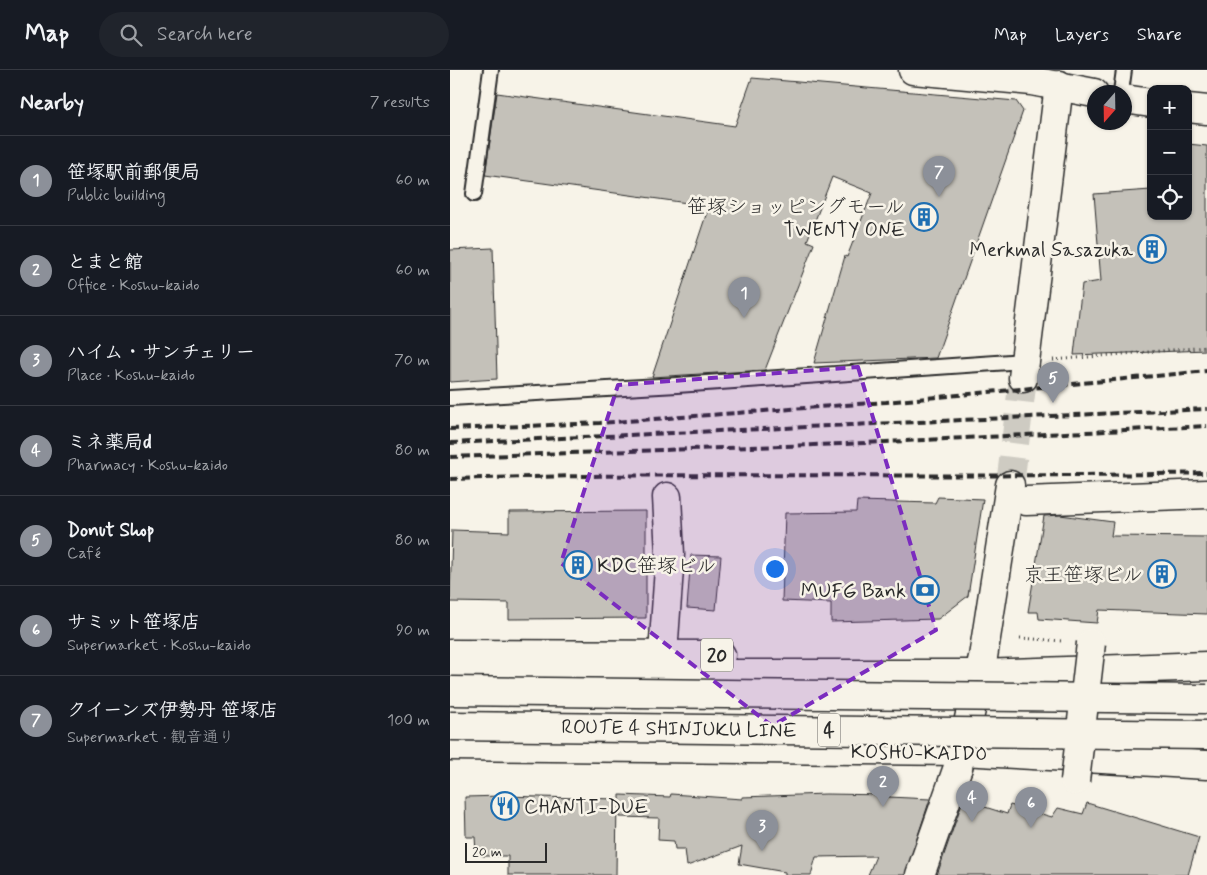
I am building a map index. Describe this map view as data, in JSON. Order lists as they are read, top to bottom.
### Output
{
  "streets": {
    "main road": [
      "20",
      "ROUTE 4 SHINJUKU LINE",
      "4",
      "KOSHU-KAIDO"
    ]
  },
  "places": {
    "building": [
      "笹塚ショッピングモール TWENTY ONE",
      "Merkmal Sasazuka",
      "KDC笹塚ビル",
      "京王笹塚ビル"
    ],
    "bank": ["MUFG Bank"],
    "restaurant": ["CHANTI-DUE"]
  },
  "scale_bar": "20 m",
  "north": "bottom",
  "page": {
    "header": "Map",
    "search": "Search here",
    "nav": ["Map", "Layers", "Share"],
    "heading": ["Nearby", "7 results"],
    "map_buttons": ["+", "−"],
    "list": [
      {
        "mark": "1",
        "name": "笹塚駅前郵便局",
        "note": "Public building",
        "value": "60 m"
      },
      {
        "mark": "2",
        "name": "とまと館",
        "note": "Office · Koshu-kaido",
        "value": "60 m"
      },
      {
        "mark": "3",
        "name": "ハイム・サンチェリー",
        "note": "Place · Koshu-kaido",
        "value": "70 m"
      },
      {
        "mark": "4",
        "name": "ミネ薬局d",
        "note": "Pharmacy · Koshu-kaido",
        "value": "80 m"
      },
      {
        "mark": "5",
        "name": "Donut Shop",
        "note": "Café",
        "value": "80 m"
      },
      {
        "mark": "6",
        "name": "サミット笹塚店",
        "note": "Supermarket · Koshu-kaido",
        "value": "90 m"
      },
      {
        "mark": "7",
        "name": "クイーンズ伊勢丹 笹塚店",
        "note": "Supermarket · 観音通り",
        "value": "100 m"
      }
    ],
    "pins": [
      "7",
      "1",
      "5",
      "2",
      "4",
      "6",
      "3"
    ],
    "scale": "20 m"
  }
}
